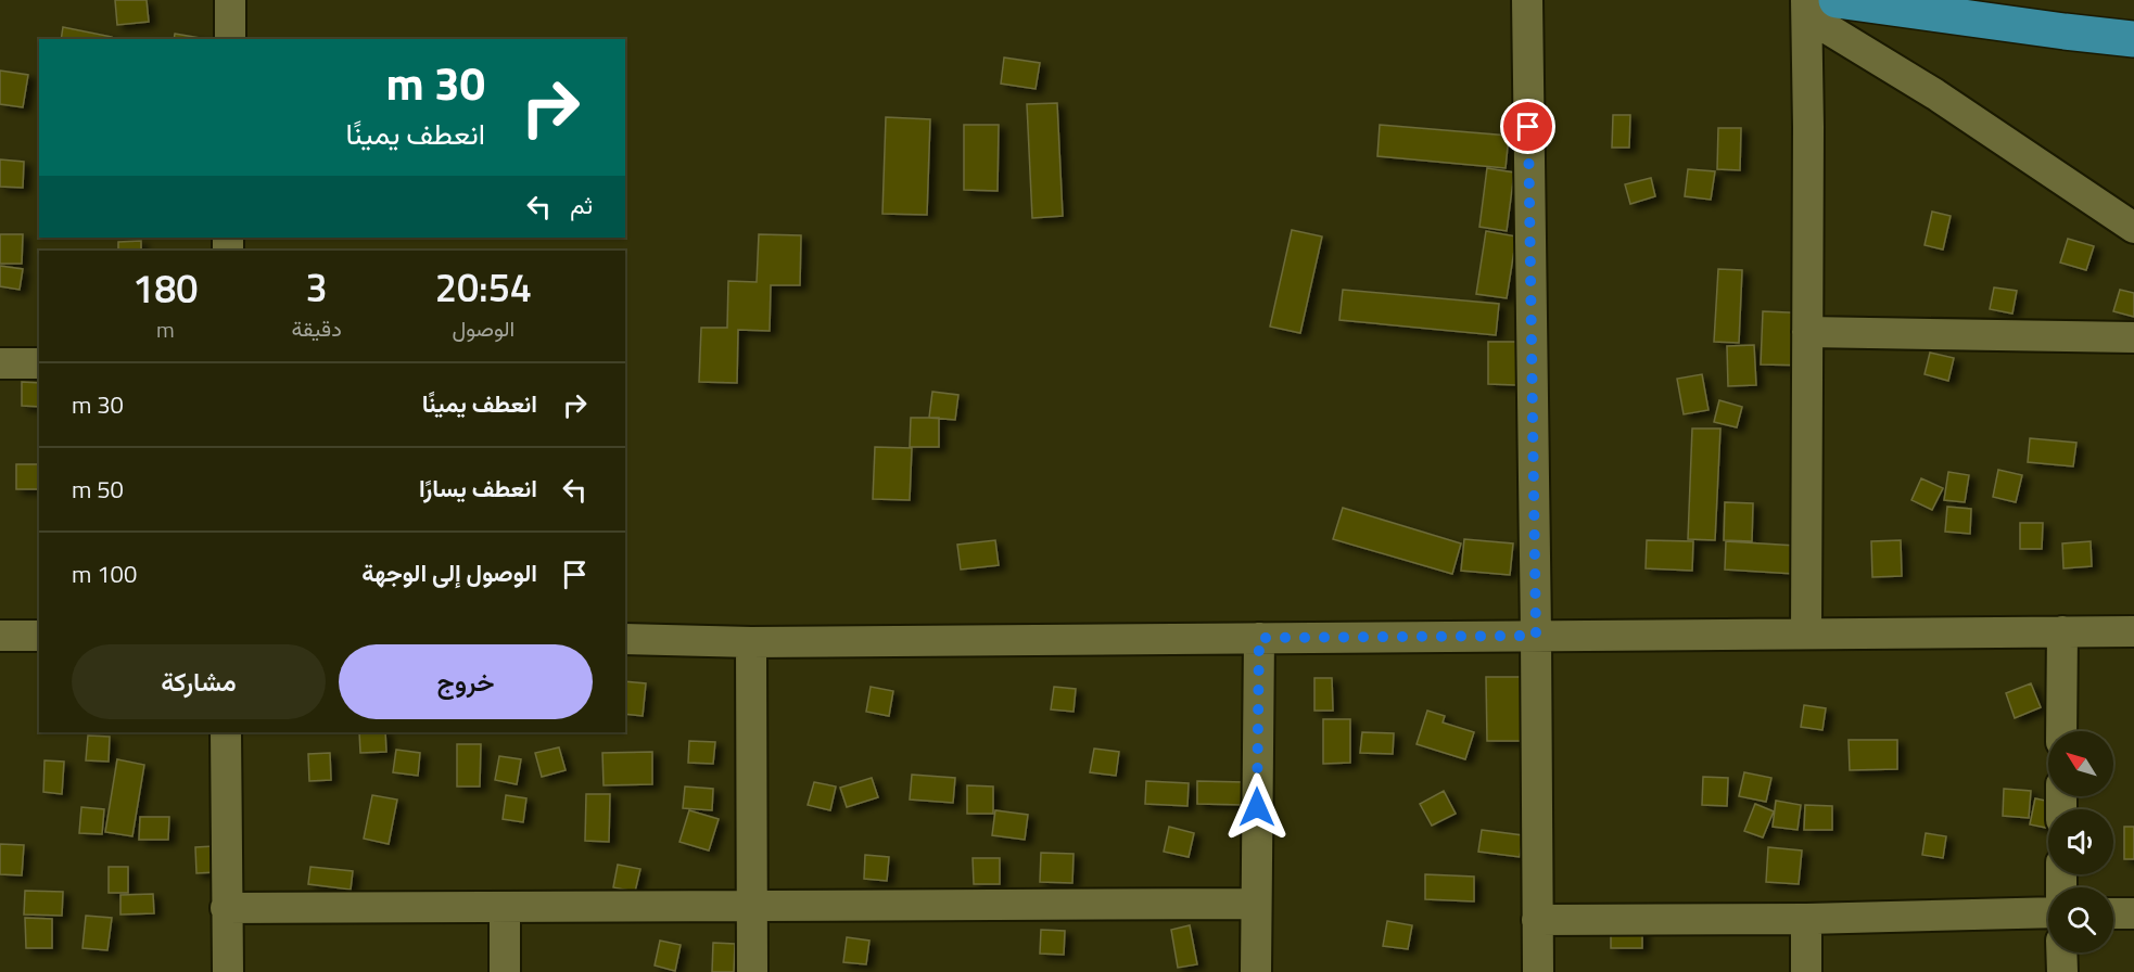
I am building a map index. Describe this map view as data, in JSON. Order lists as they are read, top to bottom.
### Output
{
  "north": "top left",
  "page": {
    "turn": ["30 m", "انعطف يمينًا"],
    "then": "ثم",
    "eta": [
      "20:54",
      "الوصول",
      "3",
      "دقيقة",
      "180",
      "m"
    ],
    "list": [
      {
        "name": "انعطف يمينًا",
        "value": "30 m"
      },
      {
        "name": "انعطف يسارًا",
        "value": "50 m"
      },
      {
        "name": "الوصول إلى الوجهة",
        "value": "100 m"
      }
    ],
    "buttons": ["خروج", "مشاركة"]
  }
}
